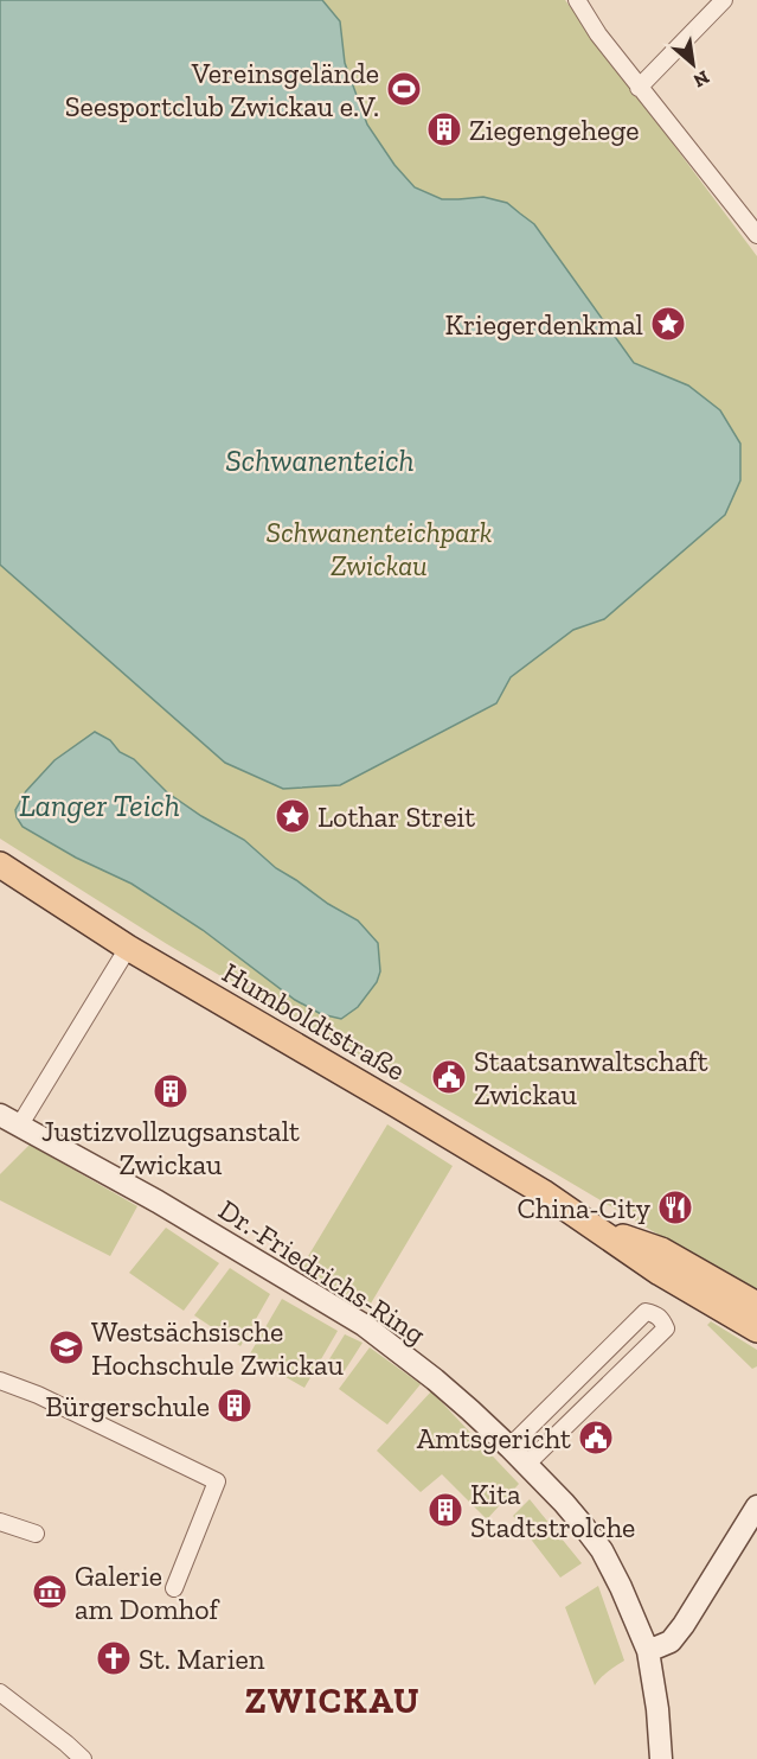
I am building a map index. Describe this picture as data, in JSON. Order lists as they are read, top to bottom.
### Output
{
  "streets": {
    "main road": ["Humboldtstraße", "Dr.-Friedrichs-Ring"]
  },
  "districts": ["ZWICKAU"],
  "water": ["Schwanenteich", "Langer Teich"],
  "parks": ["Schwanenteichpark Zwickau"],
  "places": {
    "sports": ["Vereinsgelände Seesportclub Zwickau e.V."],
    "building": [
      "Ziegengehege",
      "Justizvollzugsanstalt Zwickau",
      "Bürgerschule",
      "Kita Stadtstrolche"
    ],
    "place": ["Kriegerdenkmal", "Lothar Streit"],
    "public building": ["Staatsanwaltschaft Zwickau", "Amtsgericht"],
    "restaurant": ["China-City"],
    "school or university": ["Westsächsische Hochschule Zwickau"],
    "museum": ["Galerie am Domhof"],
    "church": ["St. Marien"]
  },
  "north": "bottom right"
}
